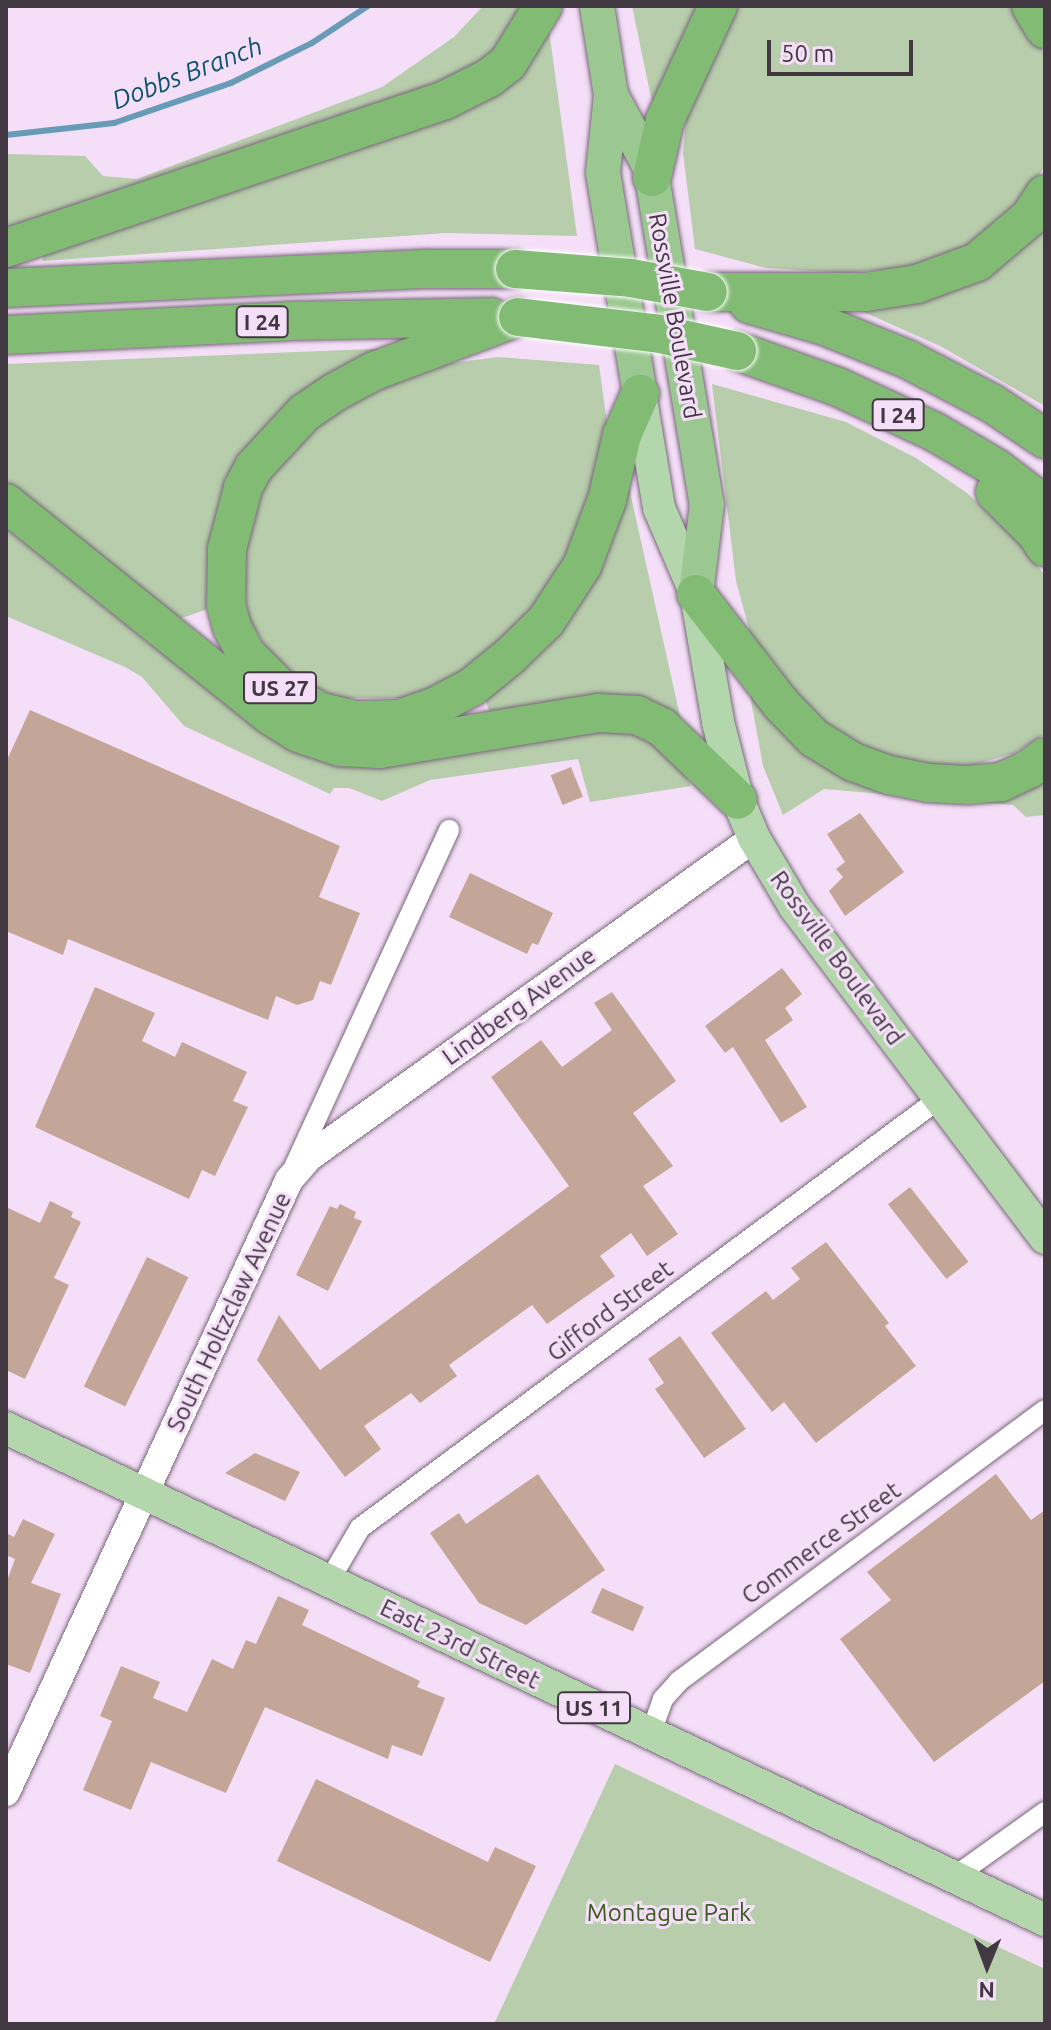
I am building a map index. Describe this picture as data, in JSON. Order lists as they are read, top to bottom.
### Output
{
  "streets": {
    "highway": ["Rossville Boulevard", "I 24", "US 27"],
    "main road": [
      "Lindberg Avenue",
      "South Holtzclaw Avenue",
      "East 23rd Street",
      "US 11"
    ],
    "street": ["Gifford Street", "Commerce Street"]
  },
  "crossings": [
    ["Rossville Boulevard", "US 27"],
    ["Rossville Boulevard", "Lindberg Avenue"],
    ["Rossville Boulevard", "Gifford Street"],
    ["I 24", "US 27"],
    ["Lindberg Avenue", "South Holtzclaw Avenue"],
    ["Gifford Street", "East 23rd Street"],
    ["South Holtzclaw Avenue", "East 23rd Street"],
    ["Commerce Street", "East 23rd Street"]
  ],
  "water": ["Dobbs Branch"],
  "parks": ["Montague Park"],
  "scale_bar": "50 m",
  "north": "bottom"
}
